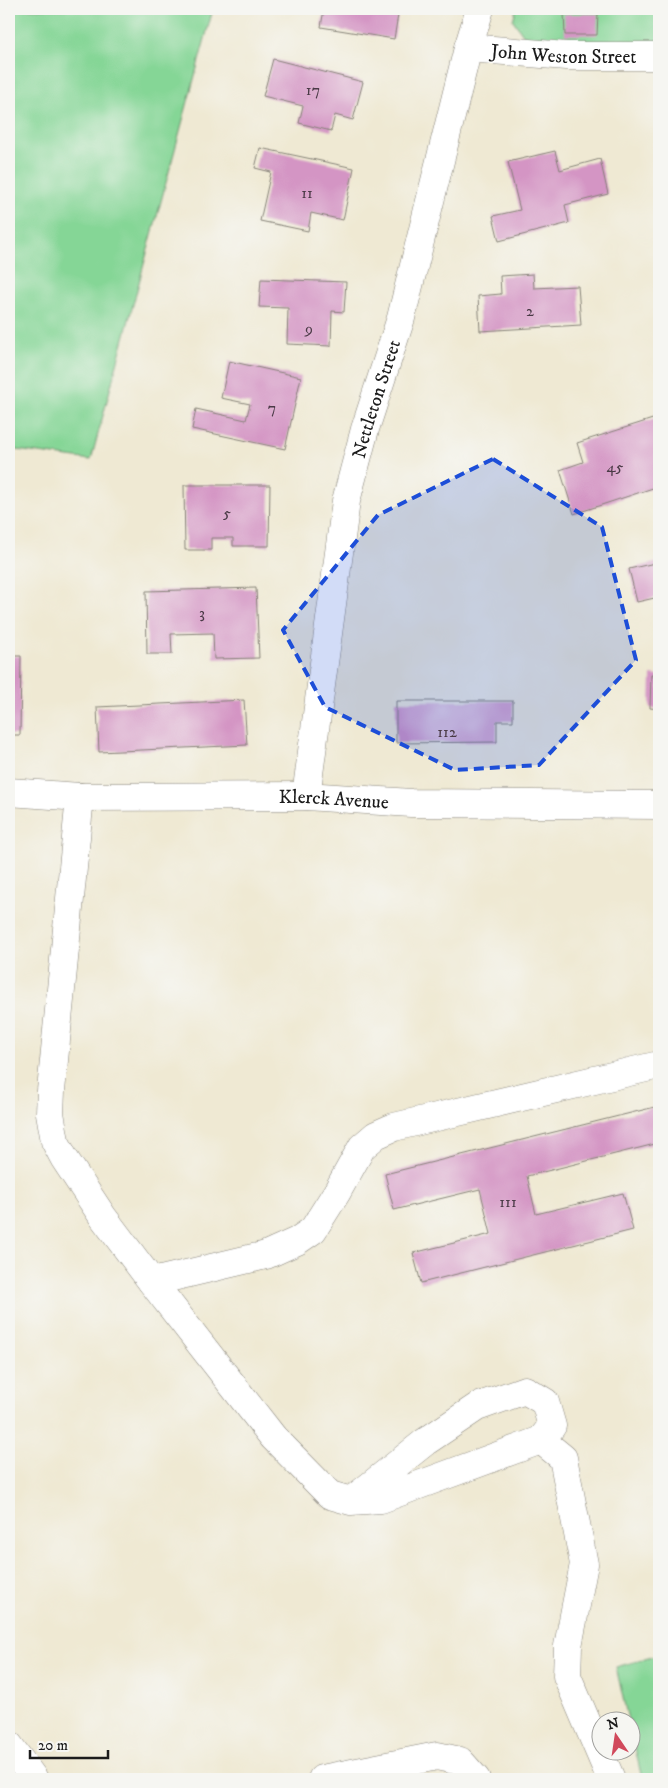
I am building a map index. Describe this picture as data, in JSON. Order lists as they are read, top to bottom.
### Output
{
  "streets": {
    "street": ["John Weston Street", "Nettleton Street", "Klerck Avenue"]
  },
  "crossings": [
    ["John Weston Street", "Nettleton Street"],
    ["Nettleton Street", "Klerck Avenue"]
  ],
  "house_numbers": [
    "17",
    "11",
    "2",
    "9",
    "7",
    "45",
    "5",
    "3",
    "112",
    "111"
  ],
  "scale_bar": "20 m",
  "north": "top"
}
